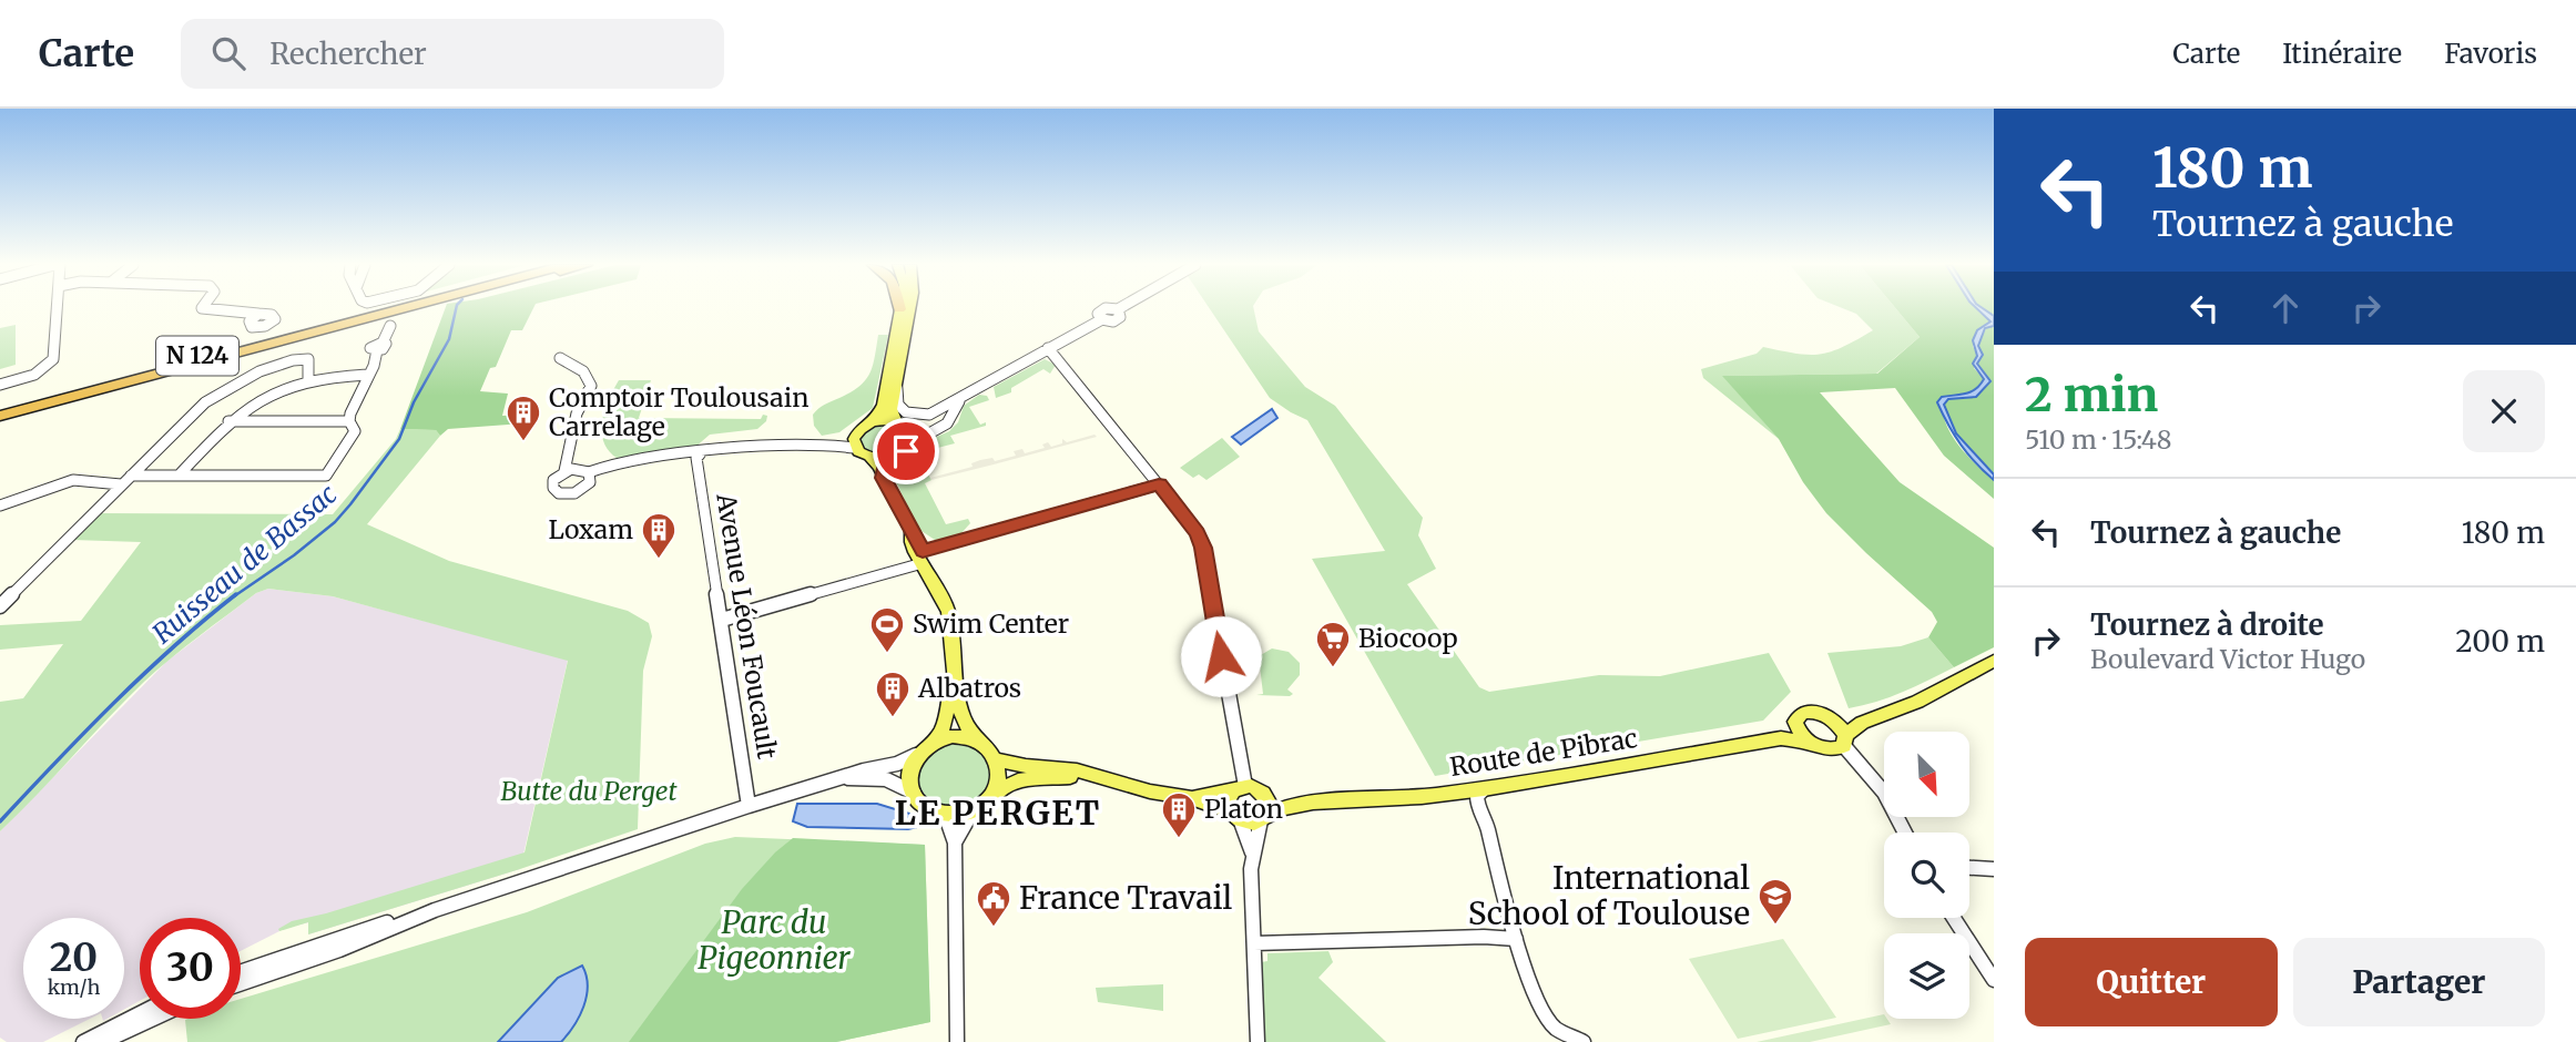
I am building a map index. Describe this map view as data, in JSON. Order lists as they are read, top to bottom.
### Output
{
  "streets": {
    "highway": ["N 124"],
    "main road": ["Route de Pibrac"],
    "street": ["Avenue Léon Foucault"]
  },
  "districts": ["LE PERGET"],
  "water": ["Ruisseau de Bassac"],
  "parks": ["Butte du Perget", "Parc du Pigeonnier"],
  "places": {
    "building": [
      "Comptoir Toulousain Carrelage",
      "Loxam",
      "Albatros",
      "Platon"
    ],
    "sports": ["Swim Center"],
    "supermarket": ["Biocoop"],
    "school or university": ["International School of Toulouse"],
    "public building": ["France Travail"]
  },
  "north": "bottom right",
  "page": {
    "header": "Carte",
    "search": "Rechercher",
    "nav": ["Carte", "Itinéraire", "Favoris"],
    "turn": ["180 m", "Tournez à gauche"],
    "heading": ["2 min", "510 m · 15:48"],
    "list": [
      {
        "name": "Tournez à gauche",
        "value": "180 m"
      },
      {
        "name": "Tournez à droite",
        "note": "Boulevard Victor Hugo",
        "value": "200 m"
      }
    ],
    "speed": "20 km/h",
    "limit": "30",
    "buttons": ["Quitter", "Partager"]
  }
}
